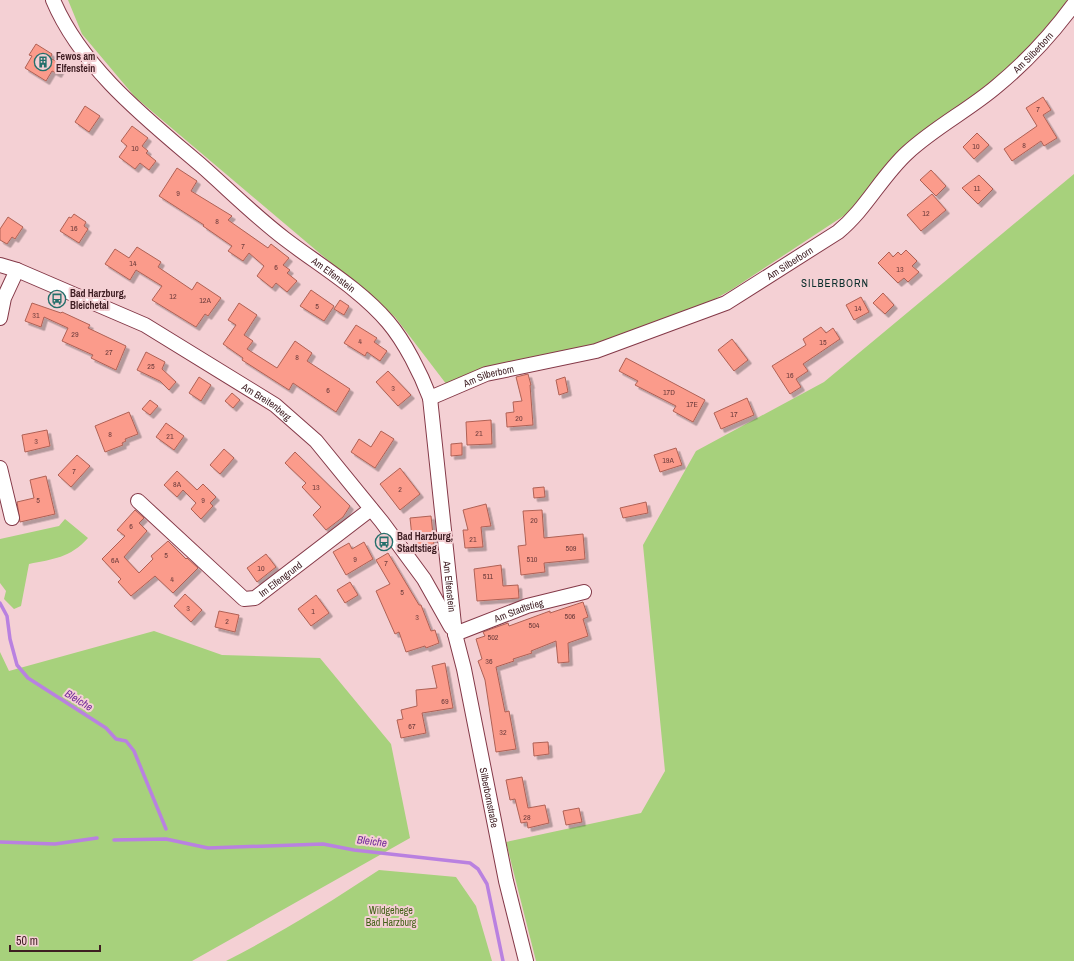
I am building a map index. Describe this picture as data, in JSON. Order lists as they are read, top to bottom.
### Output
{
  "streets": {
    "street": [
      "Am Silberborn",
      "Am Elfenstein",
      "Am Breitenberg",
      "Im Elfengrund",
      "Am Stadtstieg",
      "Silberbornstraße"
    ]
  },
  "crossings": [
    ["Am Silberborn", "Am Elfenstein"],
    ["Am Elfenstein", "Am Breitenberg"],
    ["Am Elfenstein", "Am Stadtstieg"],
    ["Am Elfenstein", "Silberbornstraße"],
    ["Am Breitenberg", "Im Elfengrund"],
    ["Am Breitenberg", "Am Stadtstieg"],
    ["Am Breitenberg", "Silberbornstraße"],
    ["Am Stadtstieg", "Silberbornstraße"]
  ],
  "districts": ["SILBERBORN"],
  "water": ["Bleiche"],
  "parks": ["Wildgehege Bad Harzburg"],
  "places": {
    "building": ["Fewos am Elfenstein"],
    "bus stop": ["Bad Harzburg, Bleichetal", "Bad Harzburg, Stadtstieg"]
  },
  "house_numbers": [
    "7",
    "8",
    "10",
    "10",
    "11",
    "9",
    "12",
    "8",
    "16",
    "7",
    "14",
    "6",
    "13",
    "12",
    "12A",
    "5",
    "14",
    "31",
    "29",
    "4",
    "15",
    "27",
    "8",
    "25",
    "16",
    "3",
    "6",
    "17D",
    "17E",
    "17",
    "20",
    "21",
    "8",
    "21",
    "3",
    "19A",
    "7",
    "8A",
    "13",
    "2",
    "5",
    "9",
    "20",
    "6",
    "21",
    "509",
    "5",
    "9",
    "510",
    "6A",
    "7",
    "10",
    "511",
    "4",
    "5",
    "3",
    "1",
    "506",
    "3",
    "2",
    "504",
    "502",
    "36",
    "69",
    "67",
    "32",
    "28"
  ],
  "scale_bar": "50 m"
}
